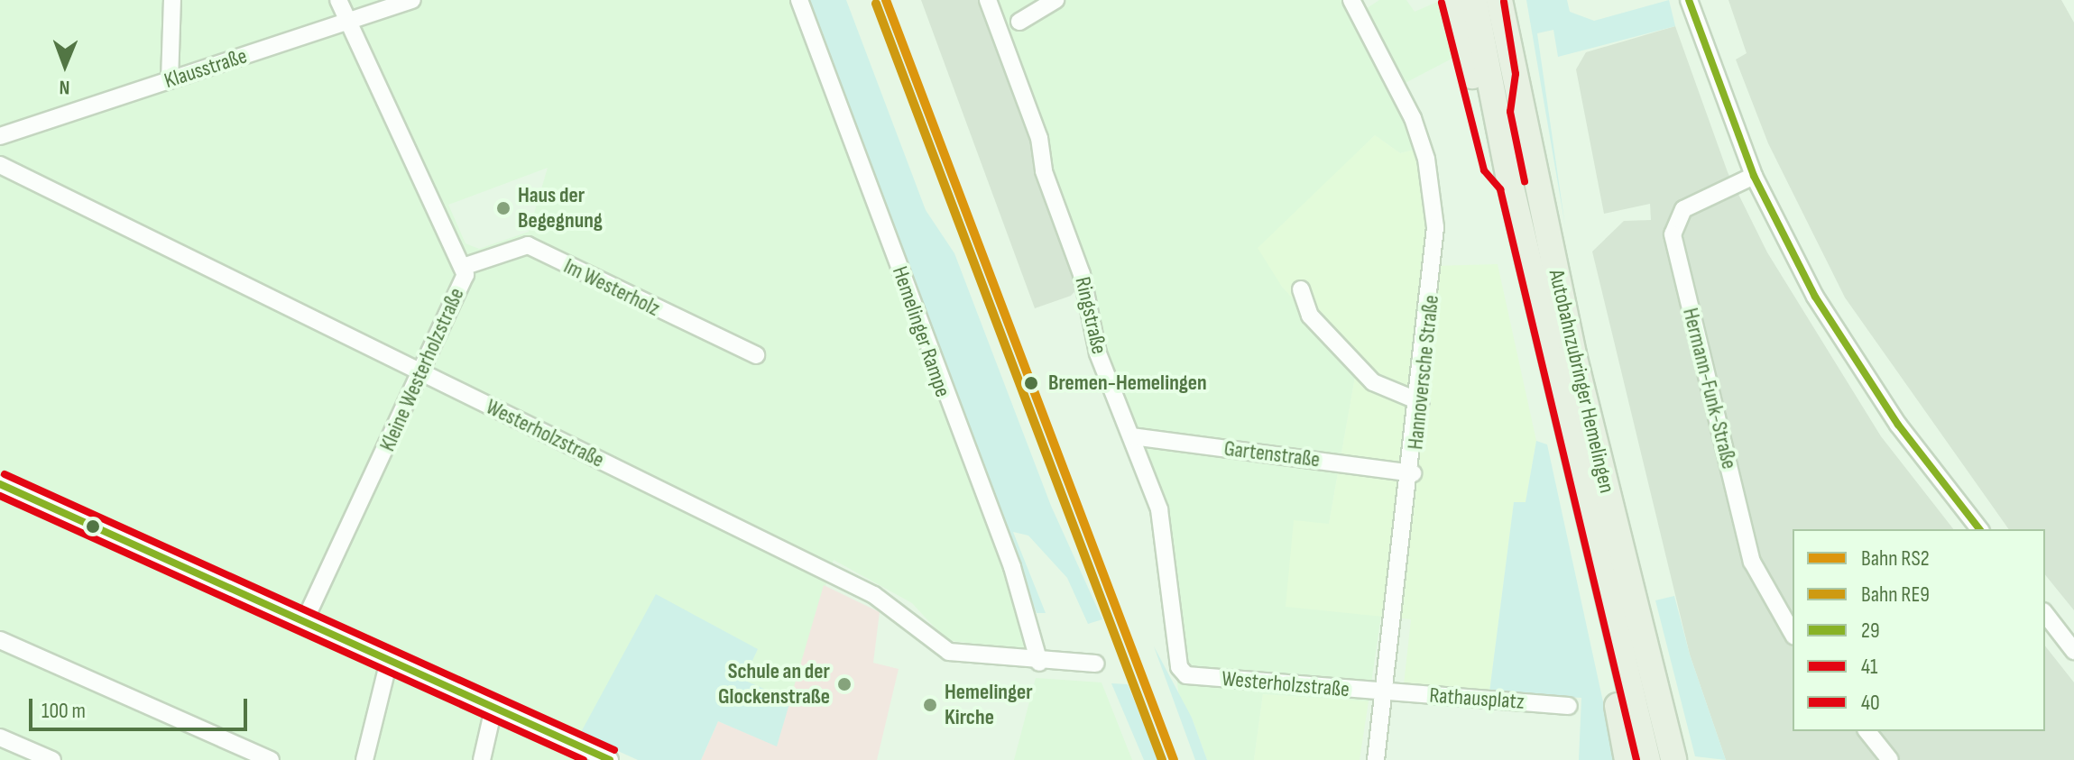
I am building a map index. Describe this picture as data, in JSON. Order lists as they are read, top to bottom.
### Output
{
  "streets": {
    "highway": ["Autobahnzubringer Hemelingen"],
    "street": [
      "Klausstraße",
      "Im Westerholz",
      "Ringstraße",
      "Hemelinger Rampe",
      "Kleine Westerholzstraße",
      "Hannoversche Straße",
      "Hermann-Funk-Straße",
      "Westerholzstraße",
      "Gartenstraße",
      "Rathausplatz"
    ]
  },
  "crossings": [
    ["Klausstraße", "Kleine Westerholzstraße"],
    ["Im Westerholz", "Kleine Westerholzstraße"],
    ["Ringstraße", "Westerholzstraße"],
    ["Ringstraße", "Gartenstraße"],
    ["Hemelinger Rampe", "Westerholzstraße"],
    ["Kleine Westerholzstraße", "Westerholzstraße"],
    ["Hannoversche Straße", "Westerholzstraße"],
    ["Hannoversche Straße", "Gartenstraße"],
    ["Hannoversche Straße", "Rathausplatz"],
    ["Westerholzstraße", "Rathausplatz"]
  ],
  "places": [
    "Haus der Begegnung",
    "Bremen-Hemelingen",
    "Schule an der Glockenstraße",
    "Hemelinger Kirche"
  ],
  "lines": [
    "rail line RS2",
    "transit line 29",
    "transit line 41",
    "rail line RE9",
    "transit line 40"
  ],
  "legend": [
    "Bahn RS2",
    "Bahn RE9",
    "29",
    "41",
    "40"
  ],
  "scale_bar": "100 m",
  "north": "bottom"
}
